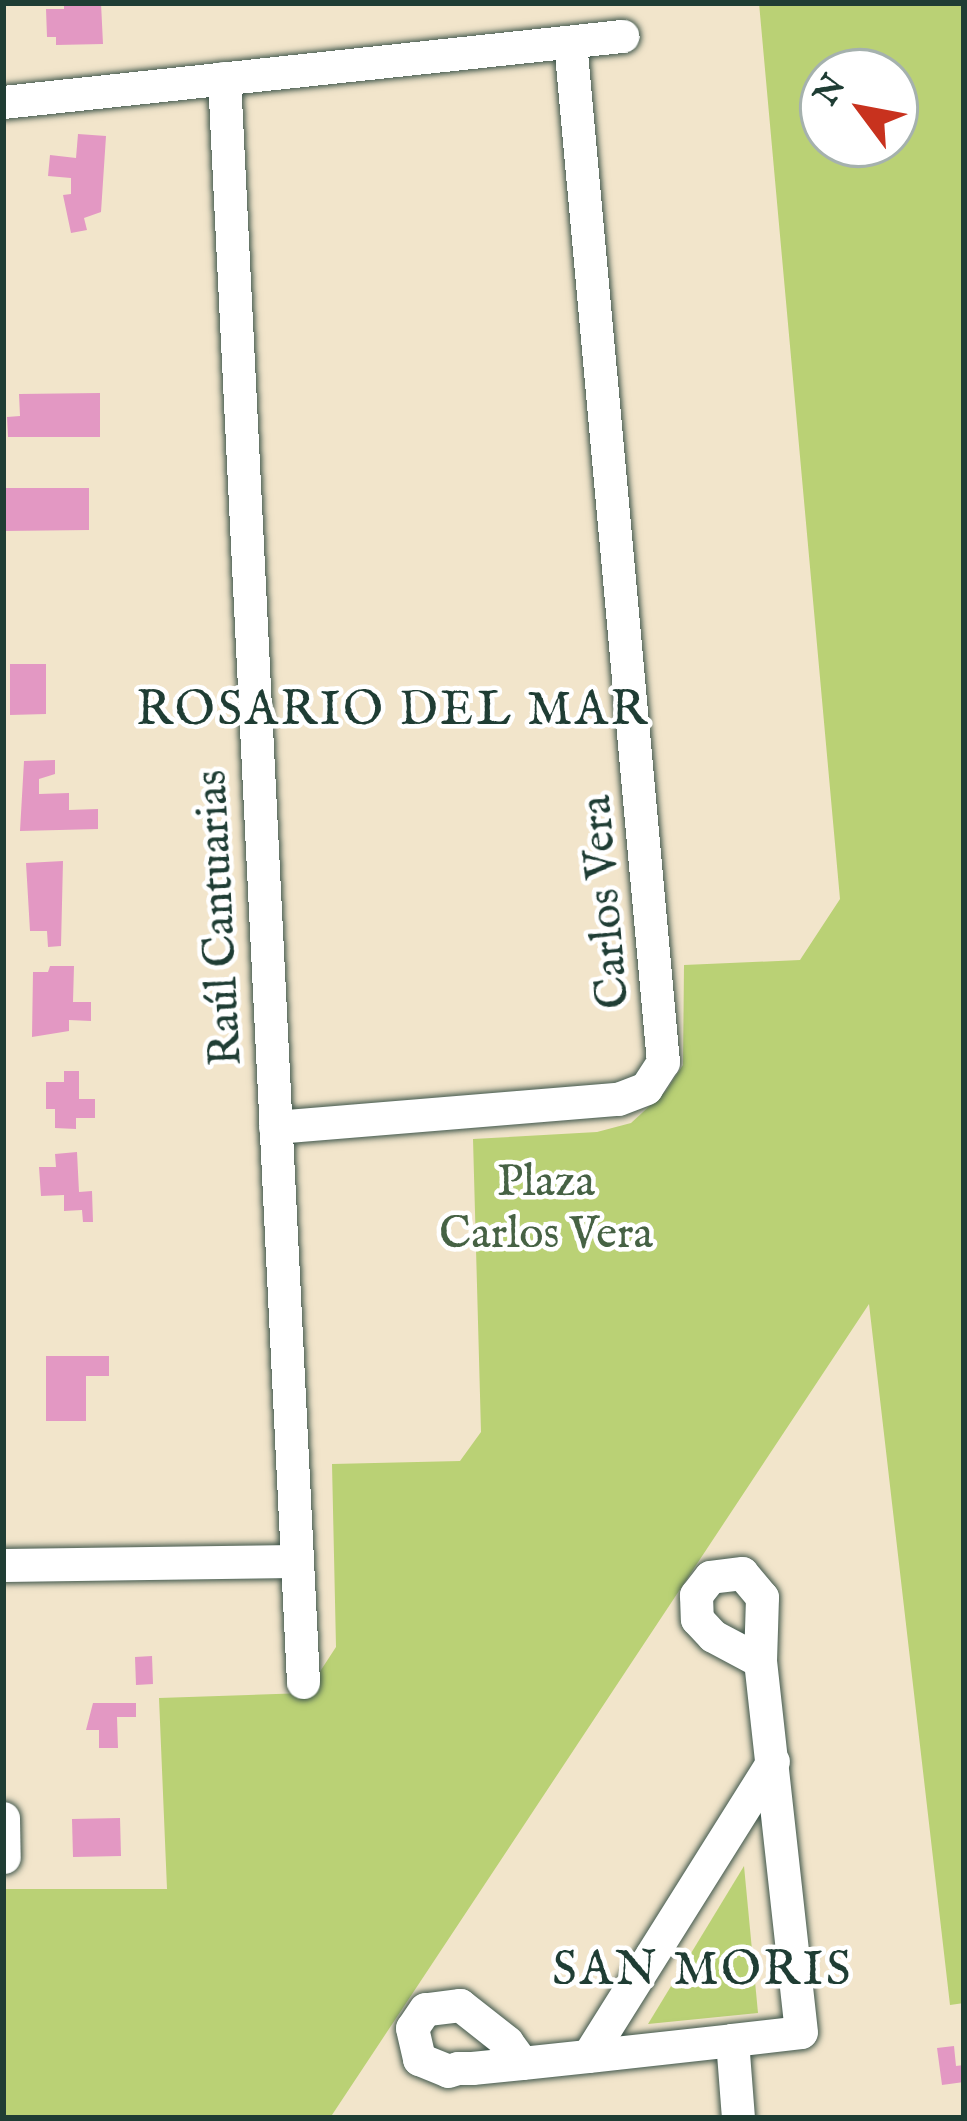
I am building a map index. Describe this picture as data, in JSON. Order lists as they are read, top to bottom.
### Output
{
  "streets": {
    "street": ["Carlos Vera", "Raúl Cantuarias"]
  },
  "crossings": [
    ["Carlos Vera", "Raúl Cantuarias"]
  ],
  "districts": ["ROSARIO DEL MAR", "SAN MORIS"],
  "parks": ["Plaza Carlos Vera"],
  "north": "top left"
}
